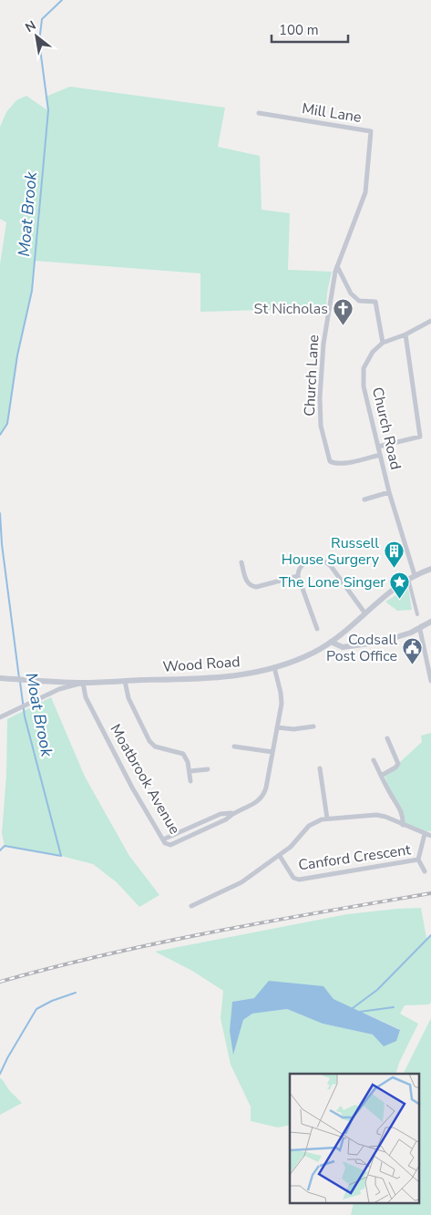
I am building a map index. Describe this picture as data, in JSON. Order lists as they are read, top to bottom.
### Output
{
  "streets": {
    "street": [
      "Mill Lane",
      "Church Lane",
      "Church Road",
      "Wood Road",
      "Moatbrook Avenue",
      "Canford Crescent"
    ]
  },
  "crossings": [
    ["Mill Lane", "Church Lane"],
    ["Church Lane", "Church Road"],
    ["Church Road", "Wood Road"],
    ["Wood Road", "Moatbrook Avenue"]
  ],
  "water": ["Moat Brook"],
  "places": {
    "church": ["St Nicholas"],
    "building": ["Russell House Surgery"],
    "place": ["The Lone Singer"],
    "public building": ["Codsall Post Office"]
  },
  "scale_bar": "100 m",
  "north": "top left"
}
